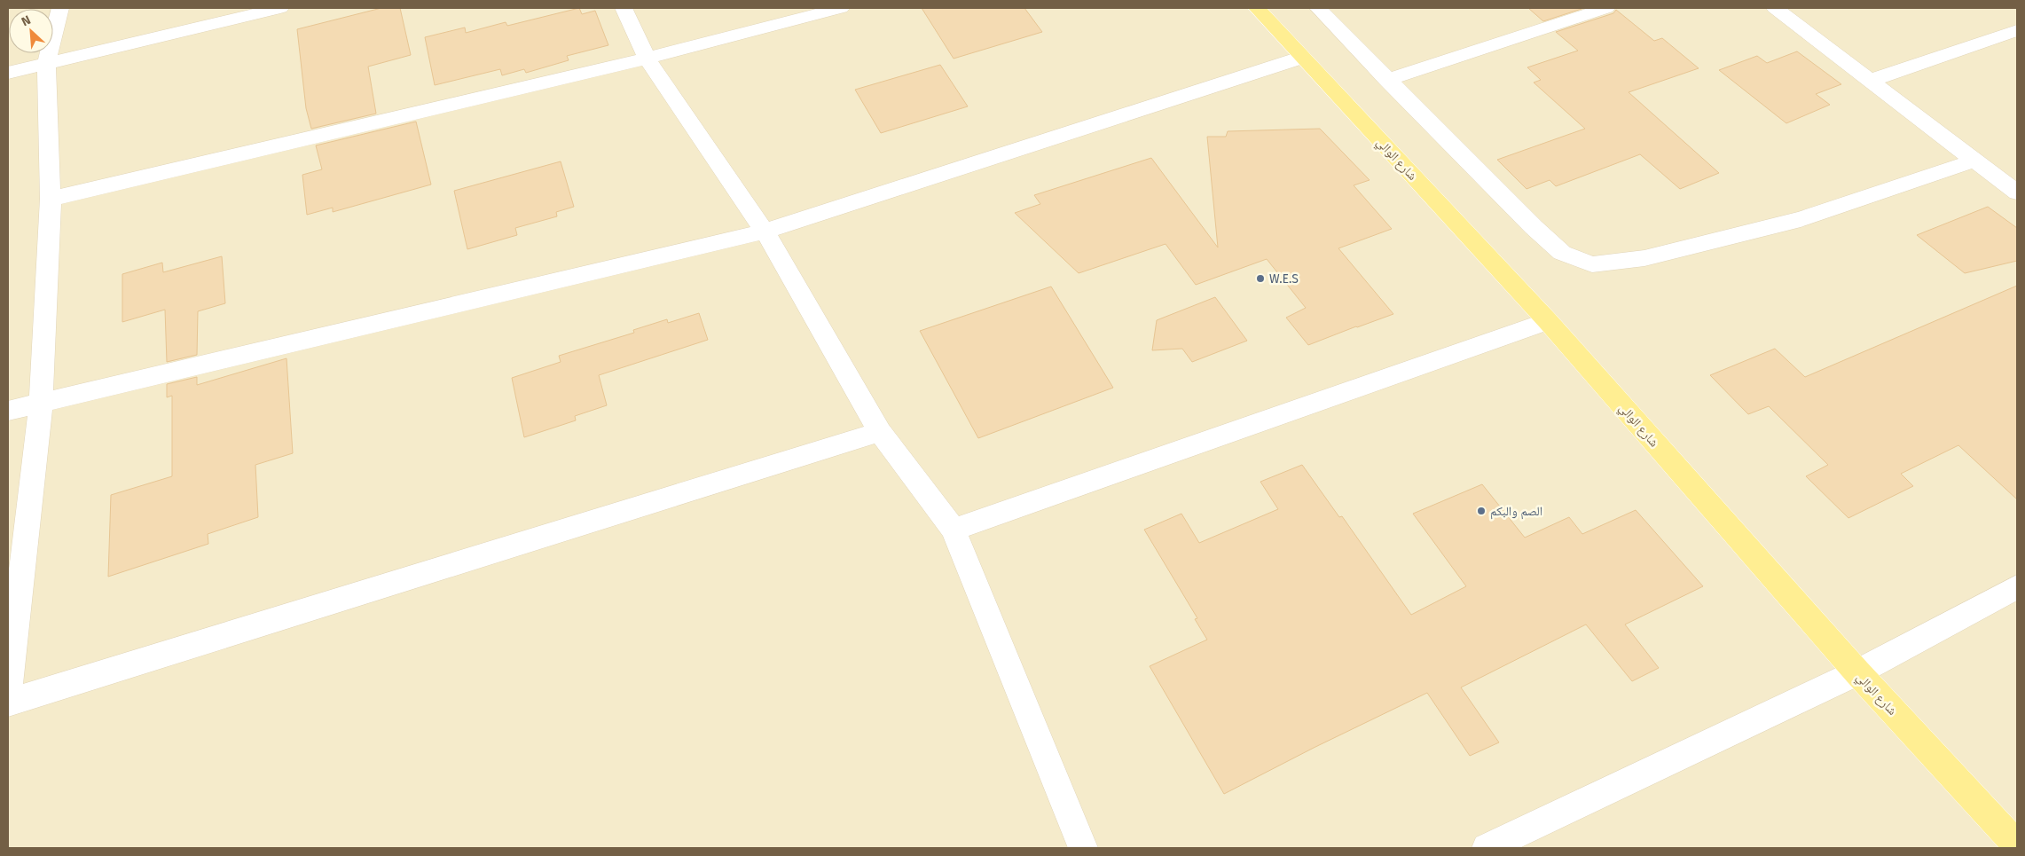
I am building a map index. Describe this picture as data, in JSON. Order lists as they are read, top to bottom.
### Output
{
  "streets": {
    "main road": ["شارع الوالي"]
  },
  "places": ["W.E.S", "الصم والبكم"],
  "north": "top left"
}
